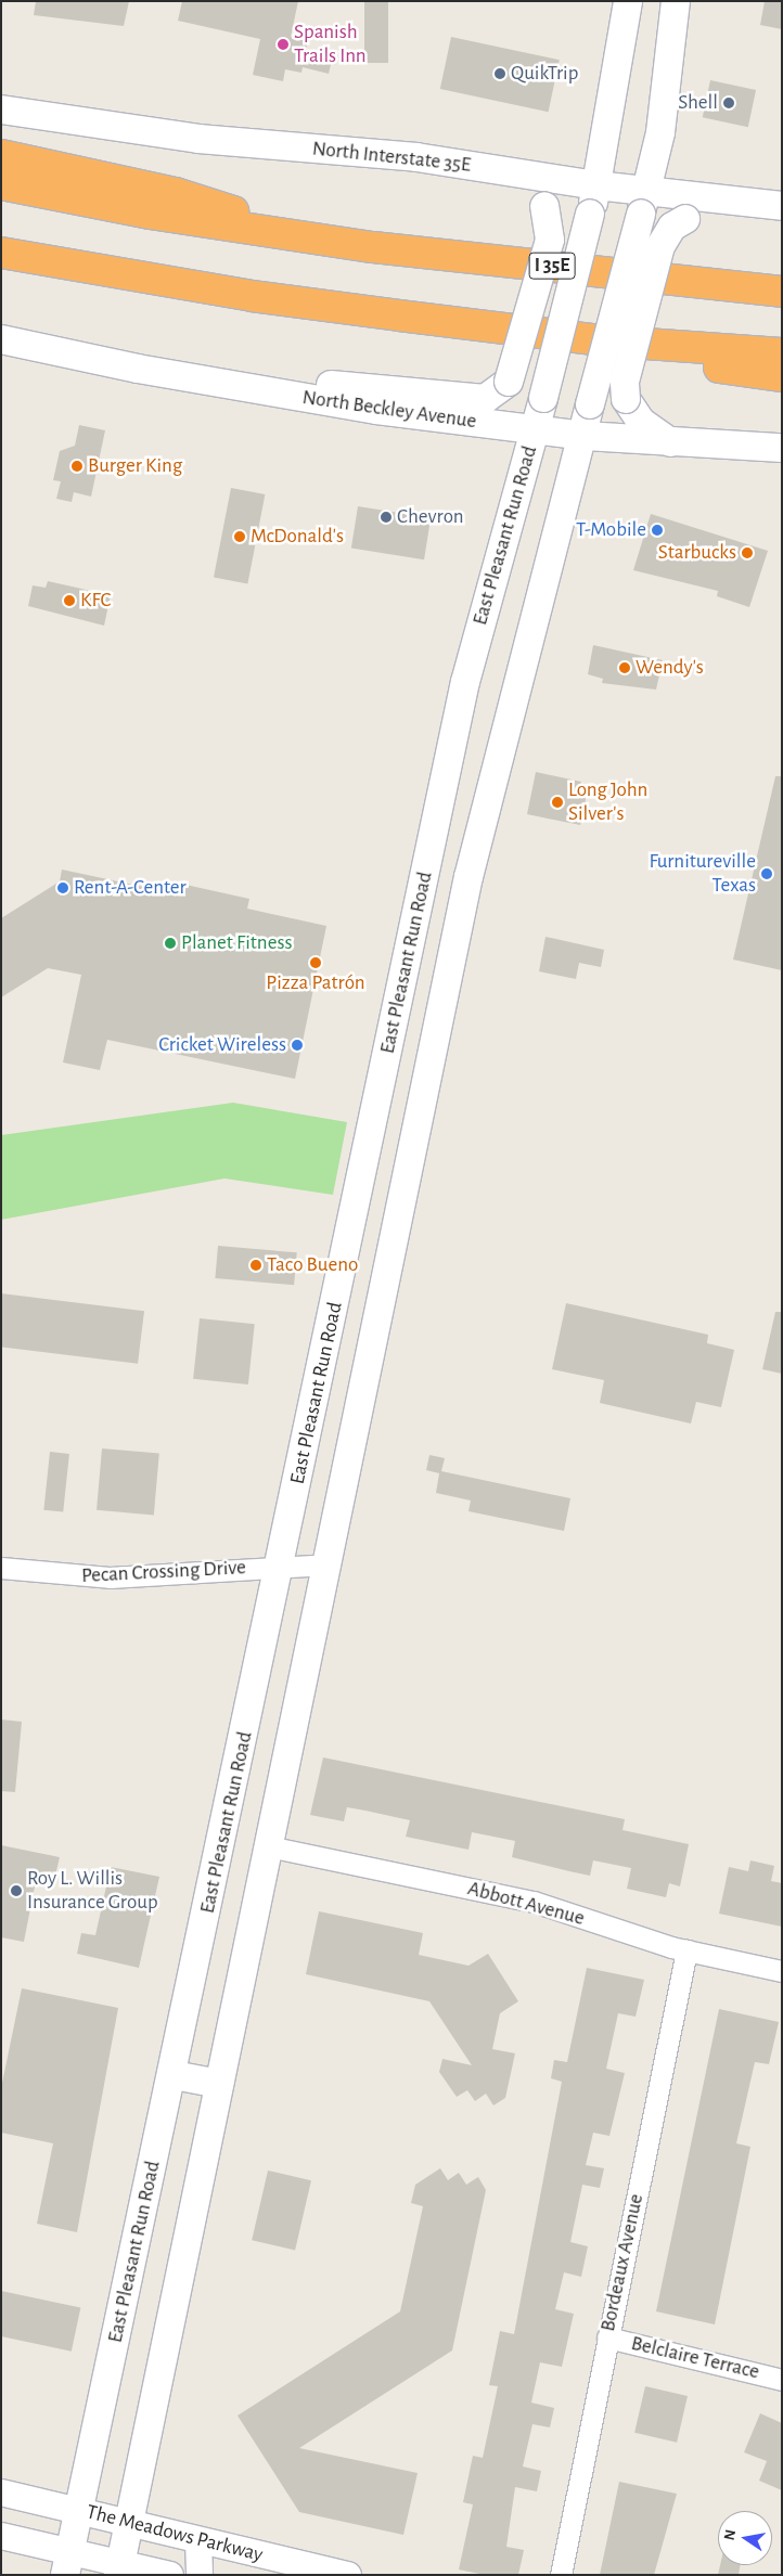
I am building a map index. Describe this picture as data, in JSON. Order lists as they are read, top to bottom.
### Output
{
  "streets": {
    "highway": ["I 35E"],
    "main road": ["North Interstate 35E", "North Beckley Avenue", "East Pleasant Run Road"],
    "street": [
      "Pecan Crossing Drive",
      "Abbott Avenue",
      "Bordeaux Avenue",
      "Belclaire Terrace",
      "The Meadows Parkway"
    ]
  },
  "crossings": [
    ["North Interstate 35E", "East Pleasant Run Road"],
    ["North Beckley Avenue", "East Pleasant Run Road"],
    ["East Pleasant Run Road", "Pecan Crossing Drive"],
    ["East Pleasant Run Road", "The Meadows Parkway"],
    ["Abbott Avenue", "Bordeaux Avenue"],
    ["Bordeaux Avenue", "Belclaire Terrace"]
  ],
  "places": [
    "Spanish Trails Inn",
    "QuikTrip",
    "Shell",
    "Burger King",
    "Chevron",
    "T-Mobile",
    "McDonald's",
    "Starbucks",
    "KFC",
    "Wendy's",
    "Long John Silver's",
    "Furnitureville Texas",
    "Rent-A-Center",
    "Planet Fitness",
    "Pizza Patrón",
    "Cricket Wireless",
    "Taco Bueno",
    "Roy L. Willis Insurance Group"
  ],
  "north": "left"
}
